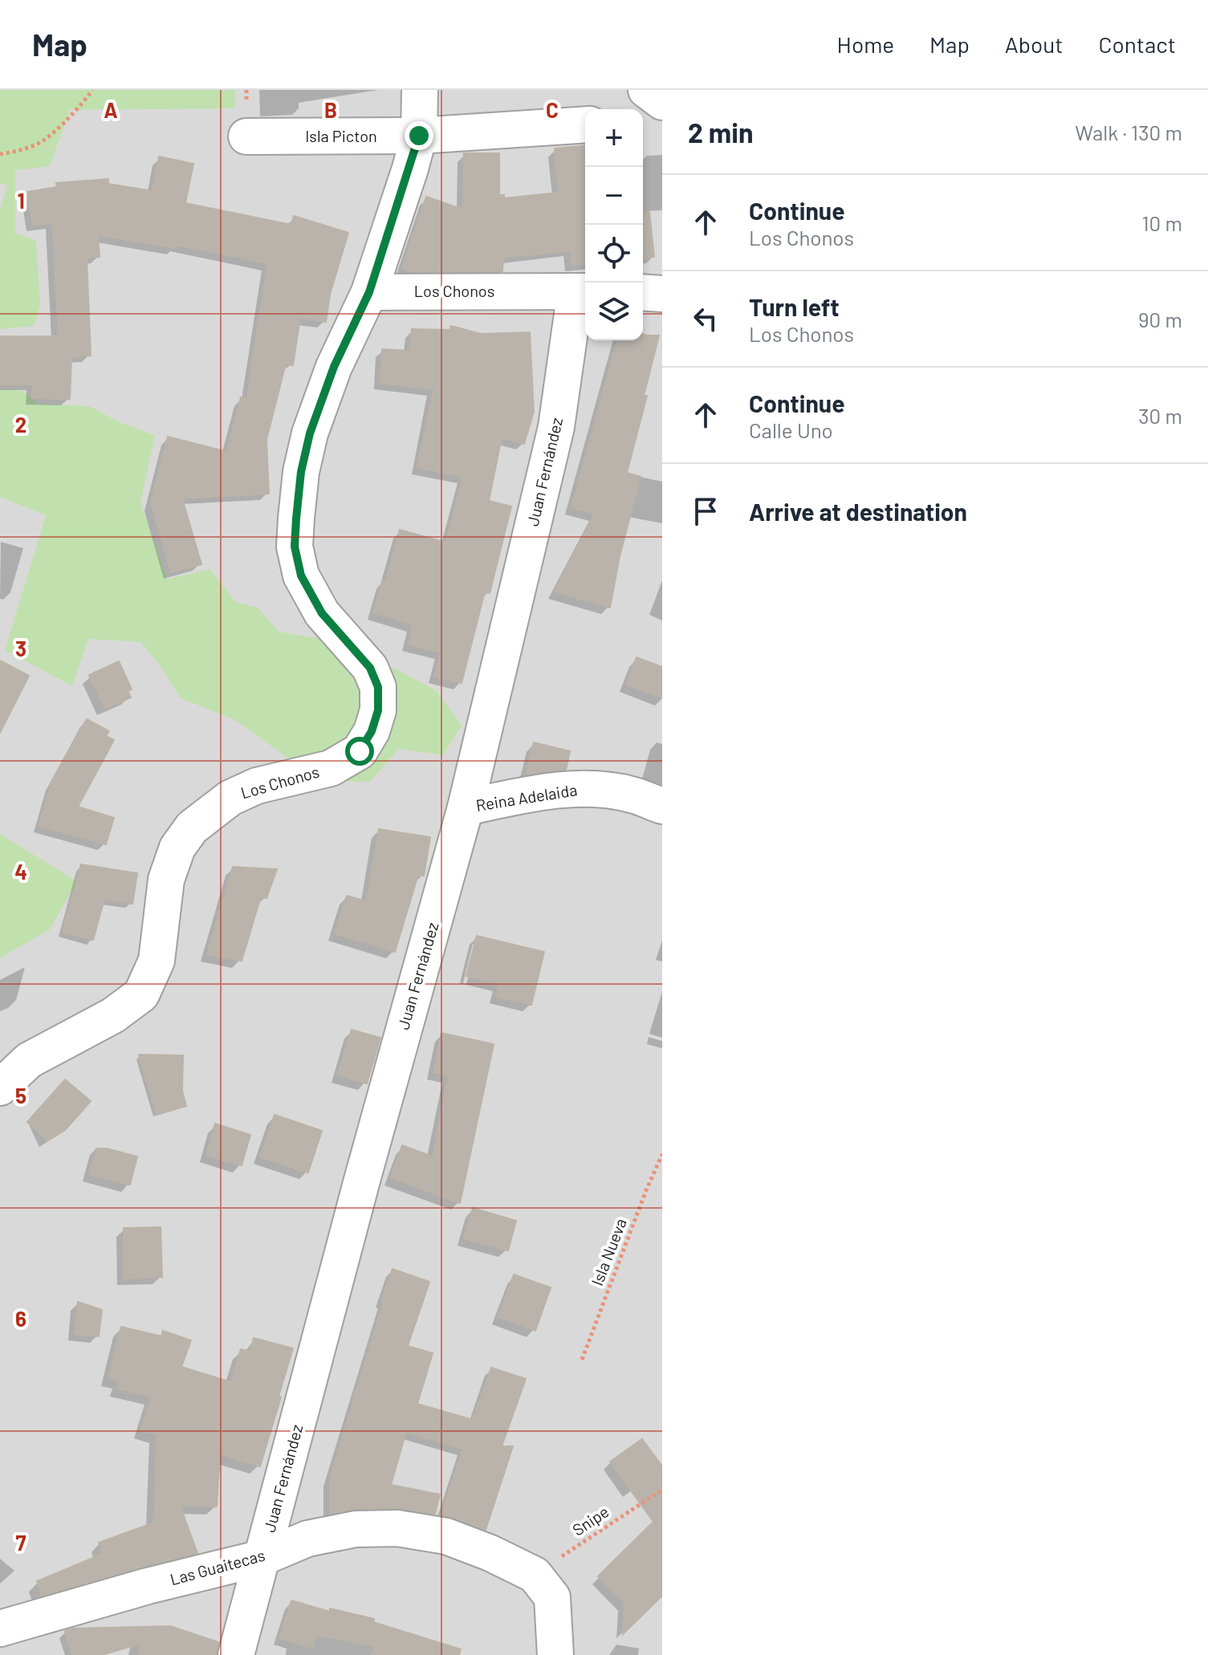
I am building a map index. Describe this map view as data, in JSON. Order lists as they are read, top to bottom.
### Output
{
  "streets": {
    "street": [
      "Isla Picton",
      "Los Chonos",
      "Juan Fernández",
      "Reina Adelaida",
      "Las Guaitecas"
    ],
    "path": ["Isla Nueva", "Snipe"]
  },
  "crossings": [
    ["Los Chonos", "Juan Fernández"],
    ["Juan Fernández", "Reina Adelaida"],
    ["Juan Fernández", "Las Guaitecas"],
    ["Snipe", "Las Guaitecas"]
  ],
  "page": {
    "header": "Map",
    "nav": [
      "Home",
      "Map",
      "About",
      "Contact"
    ],
    "heading": ["2 min", "Walk · 130 m"],
    "map_buttons": ["+", "−"],
    "list": [
      ["Continue", "Los Chonos", "10 m"],
      ["Turn left", "Los Chonos", "90 m"],
      ["Continue", "Calle Uno", "30 m"],
      "Arrive at destination"
    ]
  },
  "grid": {
    "columns": ["A", "B", "C"],
    "rows": [
      "1",
      "2",
      "3",
      "4",
      "5",
      "6",
      "7"
    ]
  }
}
